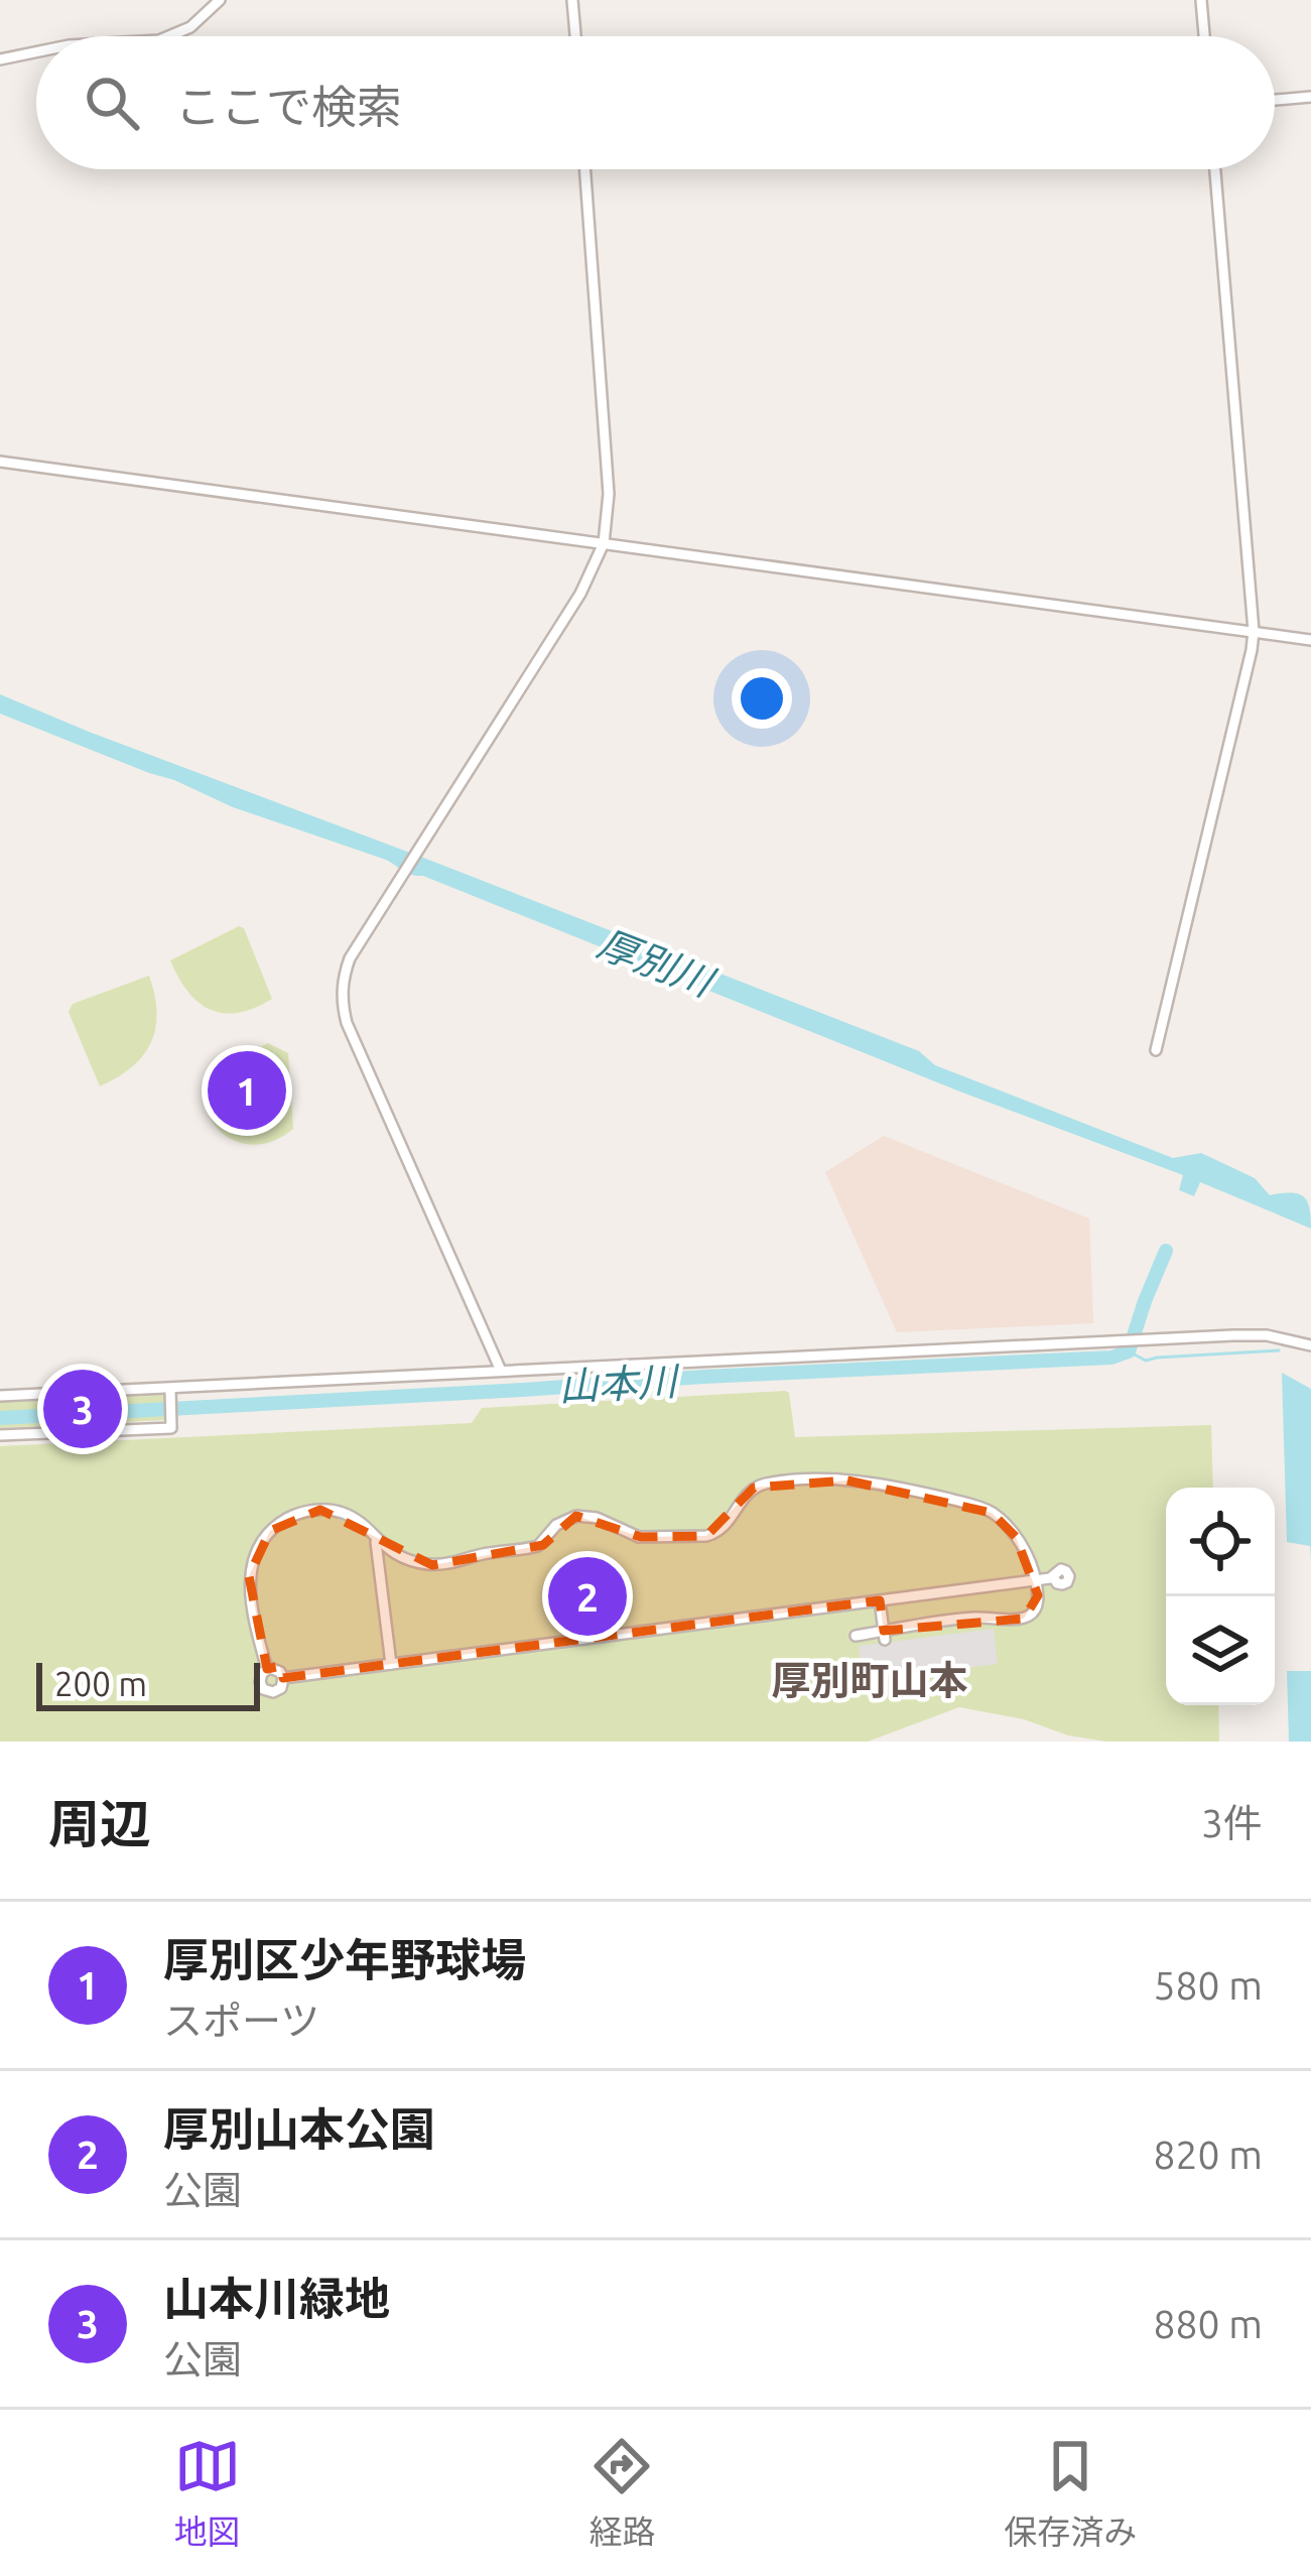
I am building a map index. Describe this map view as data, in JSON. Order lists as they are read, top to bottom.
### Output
{
  "districts": ["厚別町山本"],
  "water": ["厚別川", "山本川"],
  "scale_bar": "200 m",
  "page": {
    "search": "ここで検索",
    "pins": ["1", "3", "2"],
    "scale": "200 m",
    "heading": ["周辺", "3件"],
    "list": [
      {
        "mark": "1",
        "name": "厚別区少年野球場",
        "note": "スポーツ",
        "value": "580 m"
      },
      {
        "mark": "2",
        "name": "厚別山本公園",
        "note": "公園",
        "value": "820 m"
      },
      {
        "mark": "3",
        "name": "山本川緑地",
        "note": "公園",
        "value": "880 m"
      }
    ],
    "nav": ["地図", "経路", "保存済み"]
  }
}
